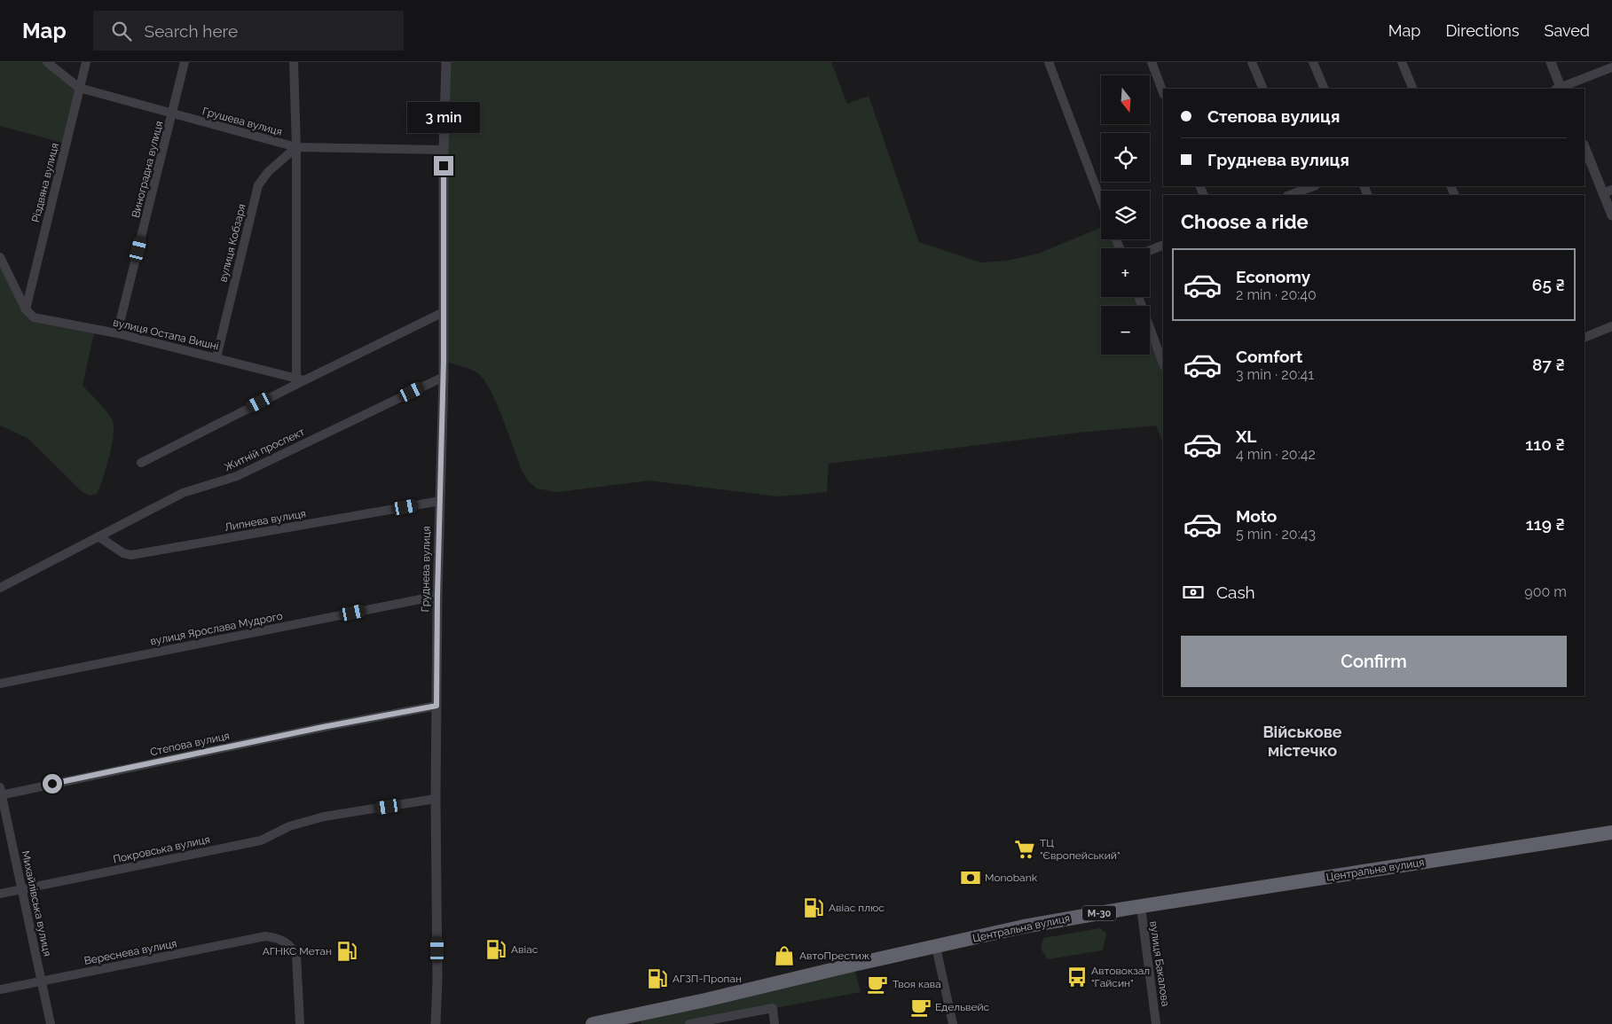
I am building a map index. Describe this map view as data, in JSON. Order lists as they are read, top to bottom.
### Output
{
  "streets": {
    "highway": ["Центральна вулиця", "М-30"],
    "street": [
      "Грушева вулиця",
      "Виноградна вулиця",
      "Різдвяна вулиця",
      "вулиця Кобзаря",
      "вулиця Остапа Вишні",
      "Житній проспект",
      "Липнева вулиця",
      "Груднева вулиця",
      "вулиця Ярослава Мудрого",
      "Степова вулиця",
      "Покровська вулиця",
      "Михайлівська вулиця",
      "Вереснева вулиця",
      "вулиця Бакалова"
    ]
  },
  "crossings": [
    ["Грушева вулиця", "Виноградна вулиця"],
    ["Грушева вулиця", "Різдвяна вулиця"],
    ["Грушева вулиця", "вулиця Кобзаря"],
    ["Грушева вулиця", "Груднева вулиця"],
    ["Виноградна вулиця", "вулиця Остапа Вишні"],
    ["Різдвяна вулиця", "вулиця Остапа Вишні"],
    ["вулиця Кобзаря", "вулиця Остапа Вишні"],
    ["Житній проспект", "Липнева вулиця"],
    ["Житній проспект", "Груднева вулиця"],
    ["Липнева вулиця", "Груднева вулиця"],
    ["Груднева вулиця", "вулиця Ярослава Мудрого"],
    ["Груднева вулиця", "Степова вулиця"],
    ["Груднева вулиця", "Покровська вулиця"],
    ["Степова вулиця", "Михайлівська вулиця"],
    ["Покровська вулиця", "Михайлівська вулиця"],
    ["Центральна вулиця", "вулиця Бакалова"],
    ["Михайлівська вулиця", "Вереснева вулиця"]
  ],
  "districts": ["Військове містечко"],
  "places": {
    "supermarket": ["ТЦ \"Європейський\""],
    "bank": ["Monobank"],
    "fuel station": [
      "Авіас плюс",
      "Авіас",
      "АГНКС Метан",
      "АГЗП-Пропан"
    ],
    "shop": ["АвтоПрестиж"],
    "bus stop": ["Автовокзал \"Гайсин\""],
    "cafe": ["Твоя кава", "Едельвейс"]
  },
  "north": "bottom",
  "page": {
    "header": "Map",
    "search": "Search here",
    "nav": ["Map", "Directions", "Saved"],
    "map_buttons": ["+", "−"],
    "banner": ["Степова вулиця", "Груднева вулиця"],
    "bubble": "3 min",
    "heading": "Choose a ride",
    "list": [
      {
        "name": "Economy",
        "note": "2 min · 20:40",
        "value": "65 ₴"
      },
      {
        "name": "Comfort",
        "note": "3 min · 20:41",
        "value": "87 ₴"
      },
      {
        "name": "XL",
        "note": "4 min · 20:42",
        "value": "110 ₴"
      },
      {
        "name": "Moto",
        "note": "5 min · 20:43",
        "value": "119 ₴"
      }
    ],
    "pay": ["Cash", "900 m"],
    "buttons": "Confirm"
  }
}
